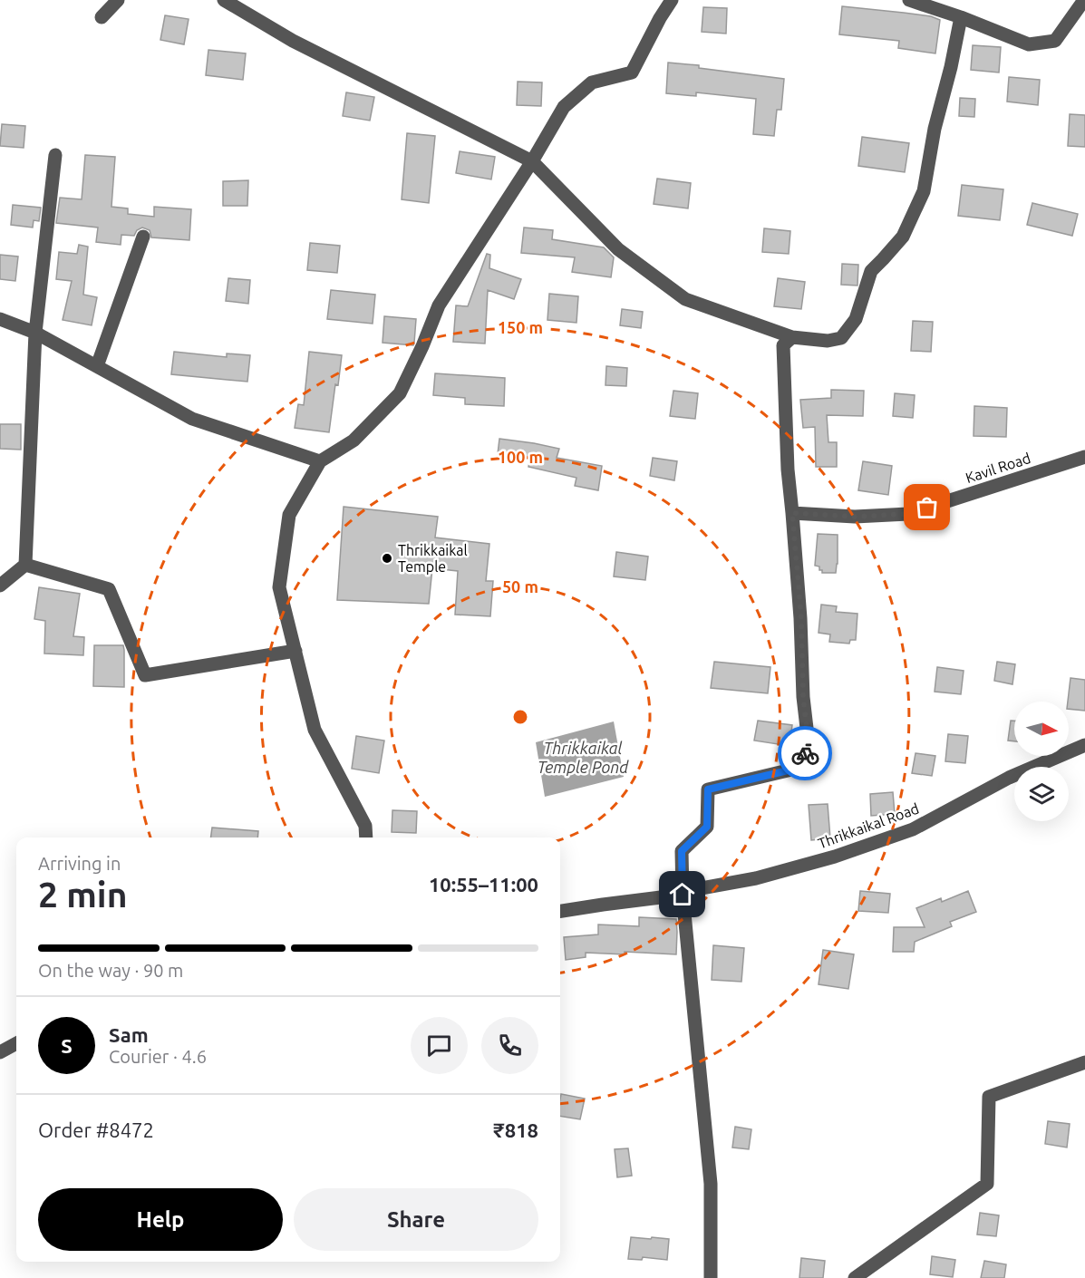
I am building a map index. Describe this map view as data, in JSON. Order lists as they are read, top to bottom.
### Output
{
  "streets": {
    "street": ["Kavil Road", "Thrikkaikal Road"]
  },
  "water": ["Thrikkaikal Temple Pond"],
  "places": ["Thrikkaikal Temple"],
  "north": "right",
  "page": {
    "heading": ["2 min", "Arriving in", "10:55–11:00"],
    "panel": [
      "Sam",
      "Courier · 4.6",
      "Order #8472",
      "₹818"
    ],
    "bar": "On the way · 90 m",
    "round": "S",
    "buttons": ["Help", "Share"]
  },
  "rings": ["150 m", "100 m", "50 m"]
}
